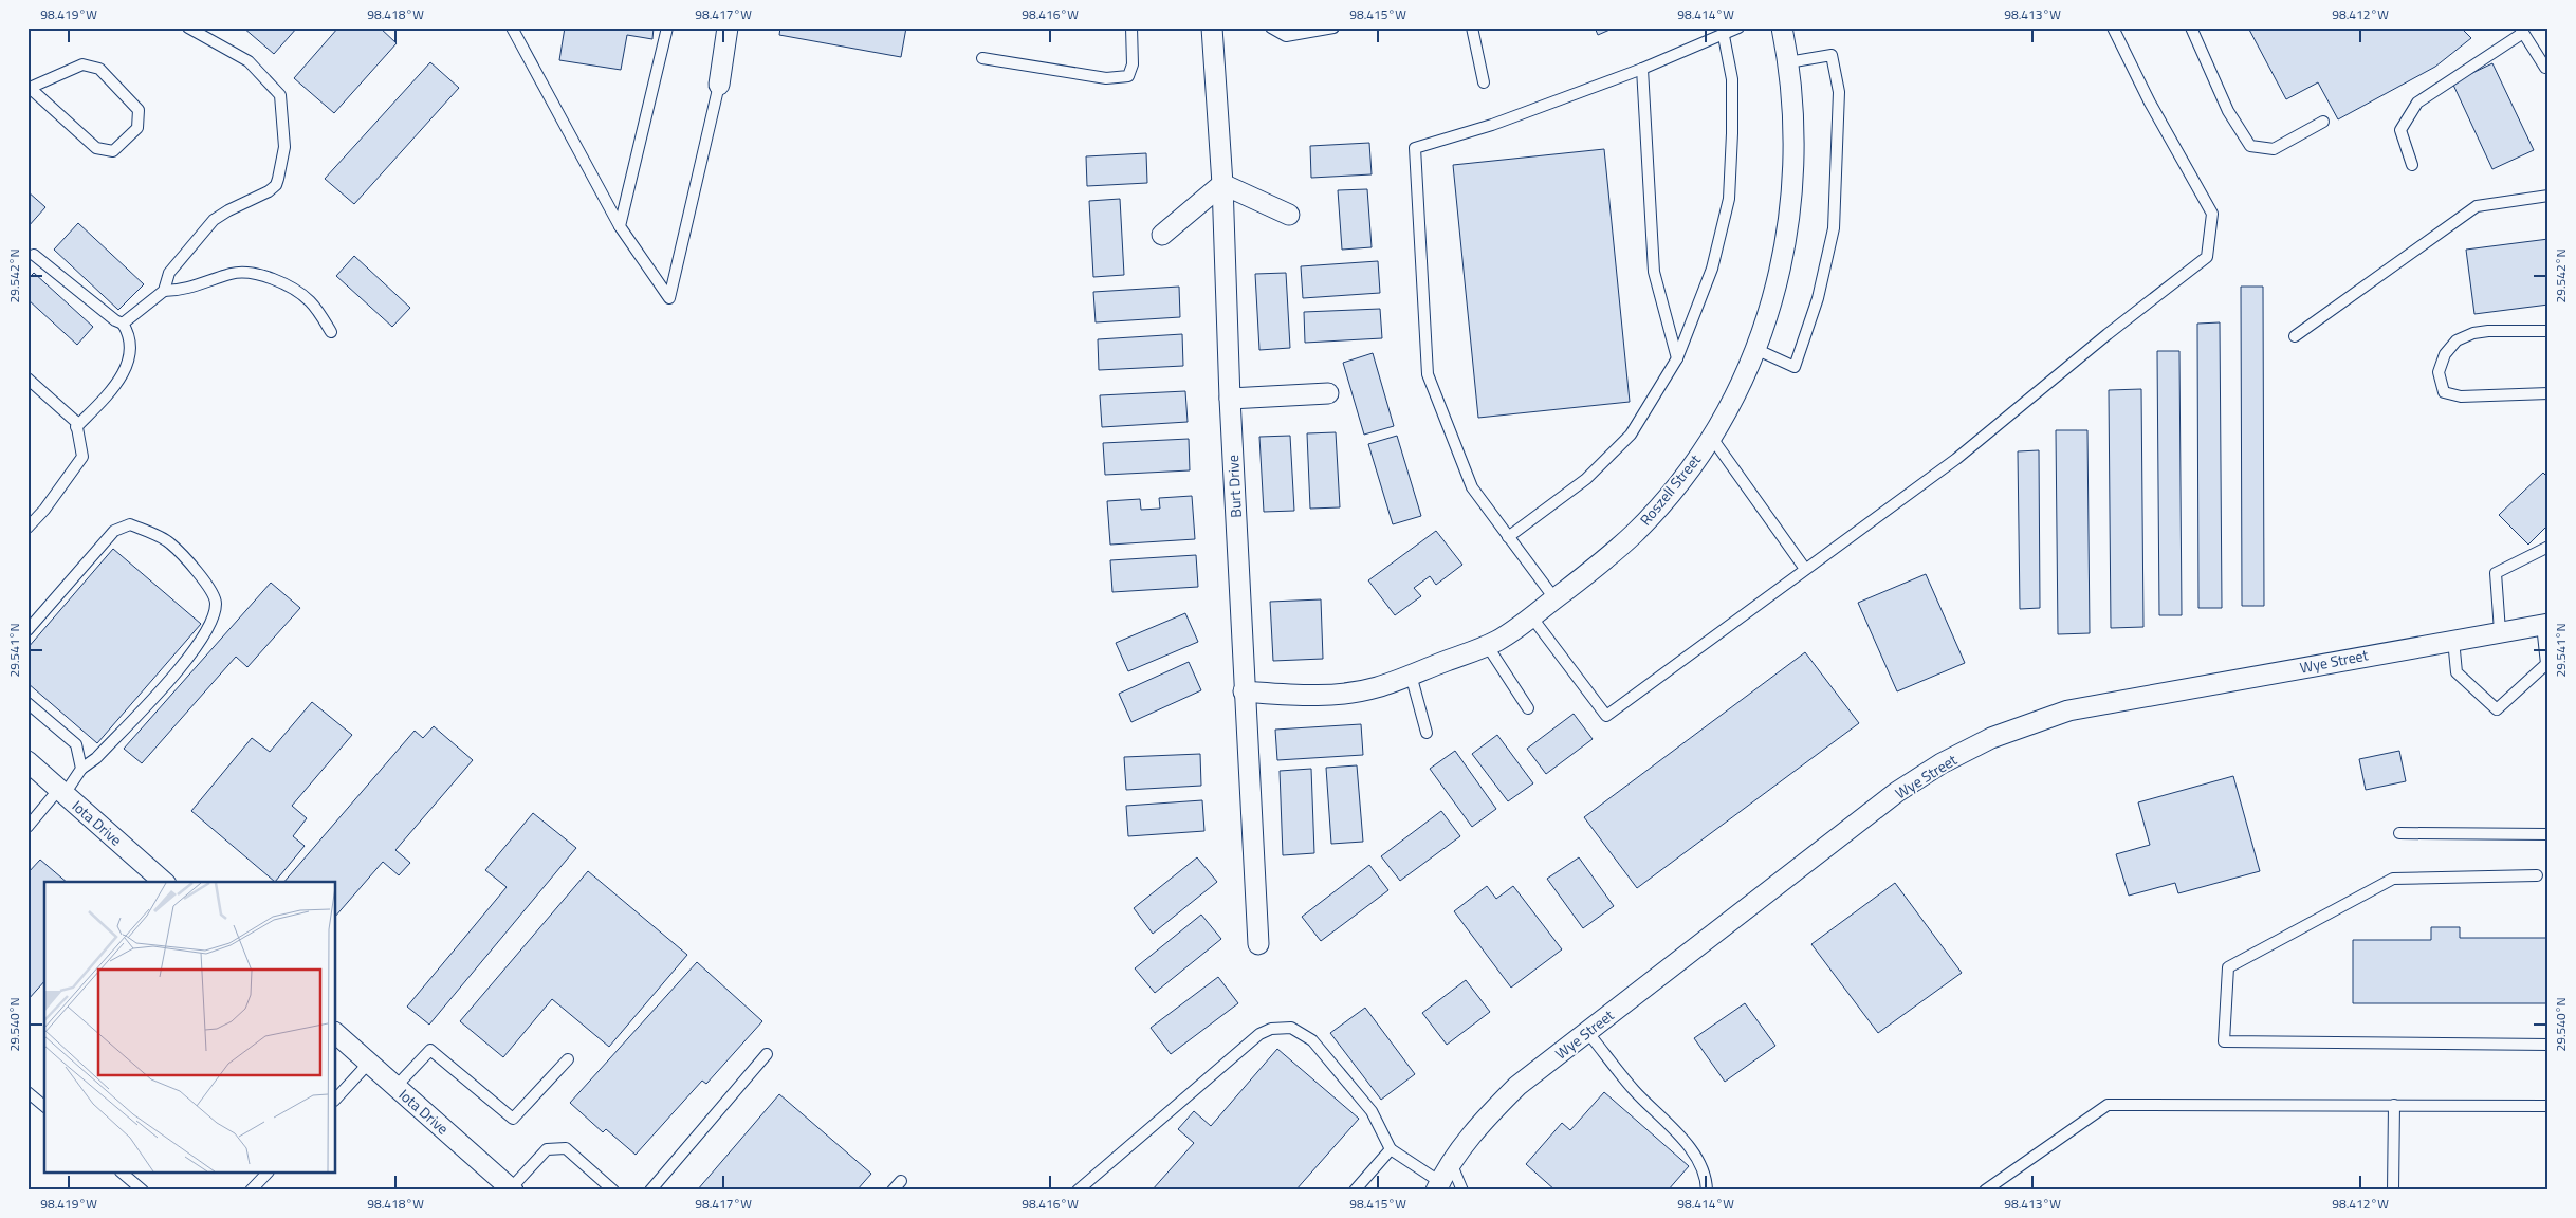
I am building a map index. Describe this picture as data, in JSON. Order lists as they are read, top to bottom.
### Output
{
  "streets": {
    "street": [
      "Burt Drive",
      "Roszell Street",
      "Wye Street",
      "Iota Drive"
    ]
  },
  "crossings": [
    ["Burt Drive", "Roszell Street"]
  ],
  "coordinates": [
    "98.419°W",
    "98.418°W",
    "98.417°W",
    "98.416°W",
    "98.415°W",
    "98.414°W",
    "98.413°W",
    "98.412°W",
    "29.542°N",
    "29.541°N",
    "29.540°N"
  ]
}
